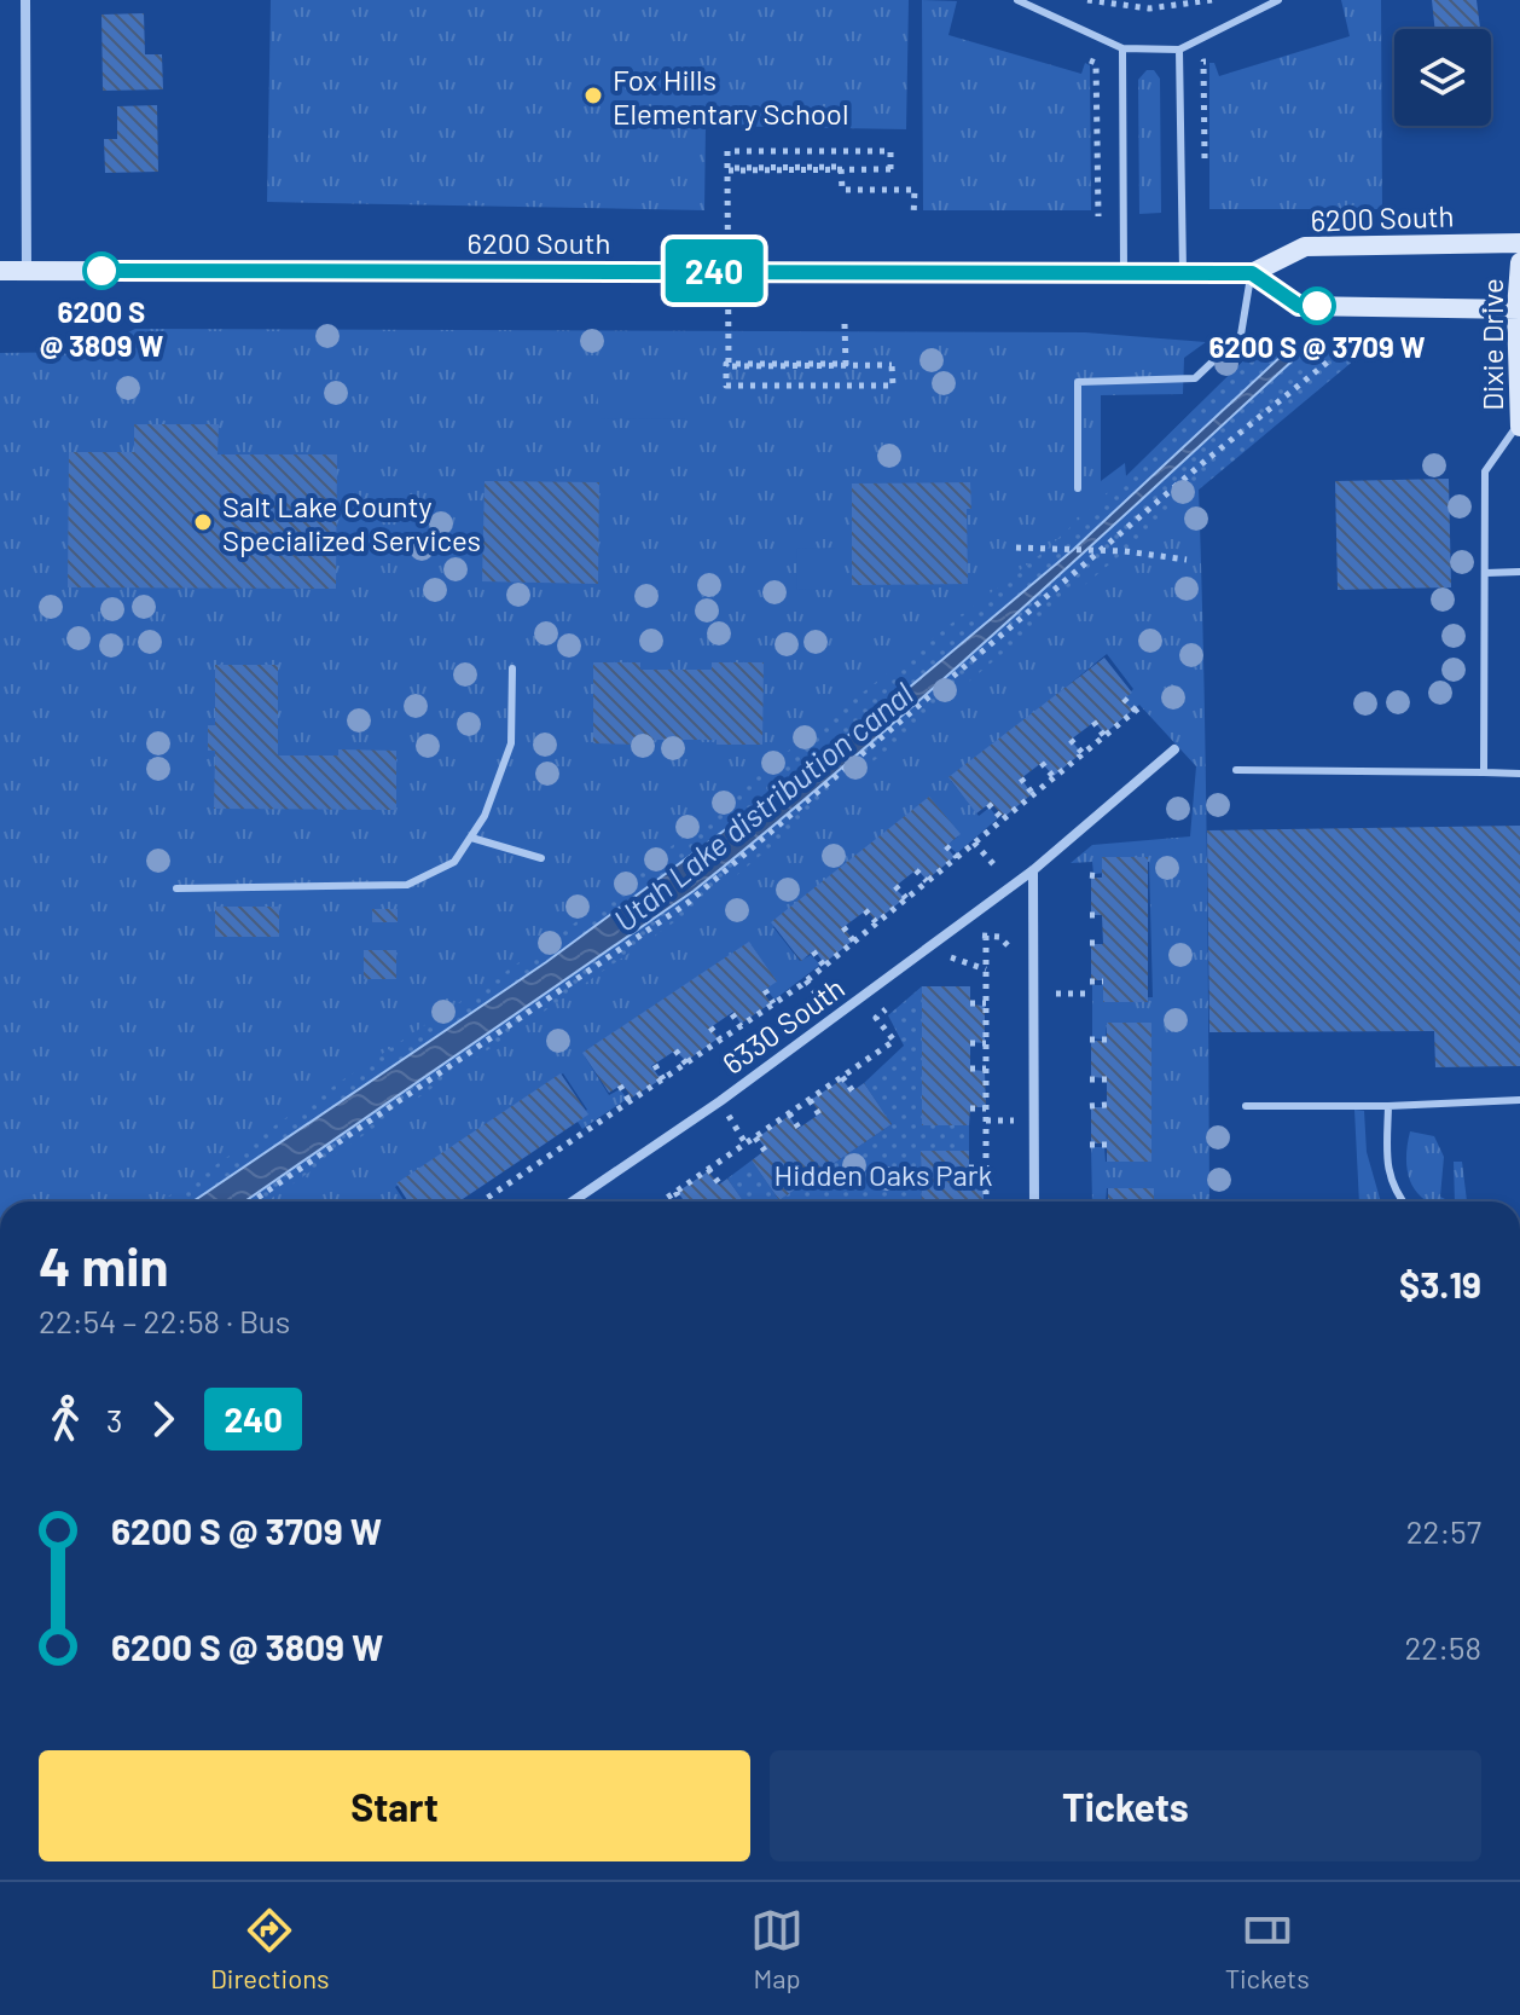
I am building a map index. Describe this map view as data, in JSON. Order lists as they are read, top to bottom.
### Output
{
  "streets": {
    "main road": ["6200 South", "Dixie Drive"],
    "street": ["6330 South"]
  },
  "water": ["Utah Lake distribution canal"],
  "parks": ["Hidden Oaks Park"],
  "places": [
    "Fox Hills Elementary School",
    "6200 S @ 3809 W",
    "6200 S @ 3709 W",
    "Salt Lake County Specialized Services"
  ],
  "lines": ["bus line 240"],
  "page": {
    "on_map": "240",
    "heading": ["4 min", "22:54 – 22:58 · Bus", "$3.19"],
    "legs": ["3", "240"],
    "list": [
      {
        "name": "6200 S @ 3709 W",
        "value": "22:57"
      },
      {
        "name": "6200 S @ 3809 W",
        "value": "22:58"
      }
    ],
    "buttons": ["Start", "Tickets"],
    "tabs": ["Directions", "Map", "Tickets"]
  }
}
